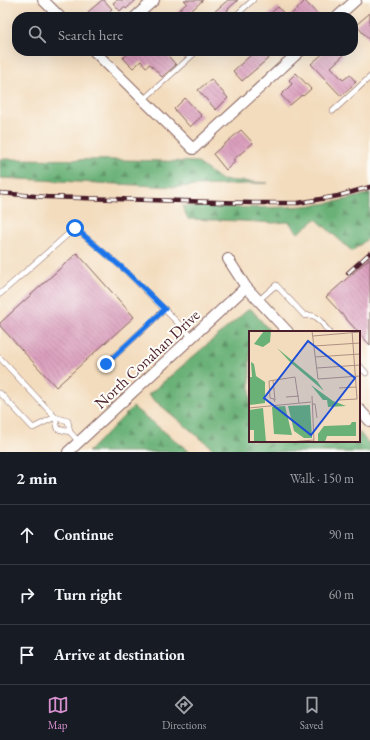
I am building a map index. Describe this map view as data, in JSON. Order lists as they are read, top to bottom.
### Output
{
  "streets": {
    "street": ["North Conahan Drive"]
  },
  "page": {
    "search": "Search here",
    "heading": ["2 min", "Walk · 150 m"],
    "list": [
      ["Continue", "90 m"],
      ["Turn right", "60 m"],
      "Arrive at destination"
    ],
    "nav": ["Map", "Directions", "Saved"]
  }
}
